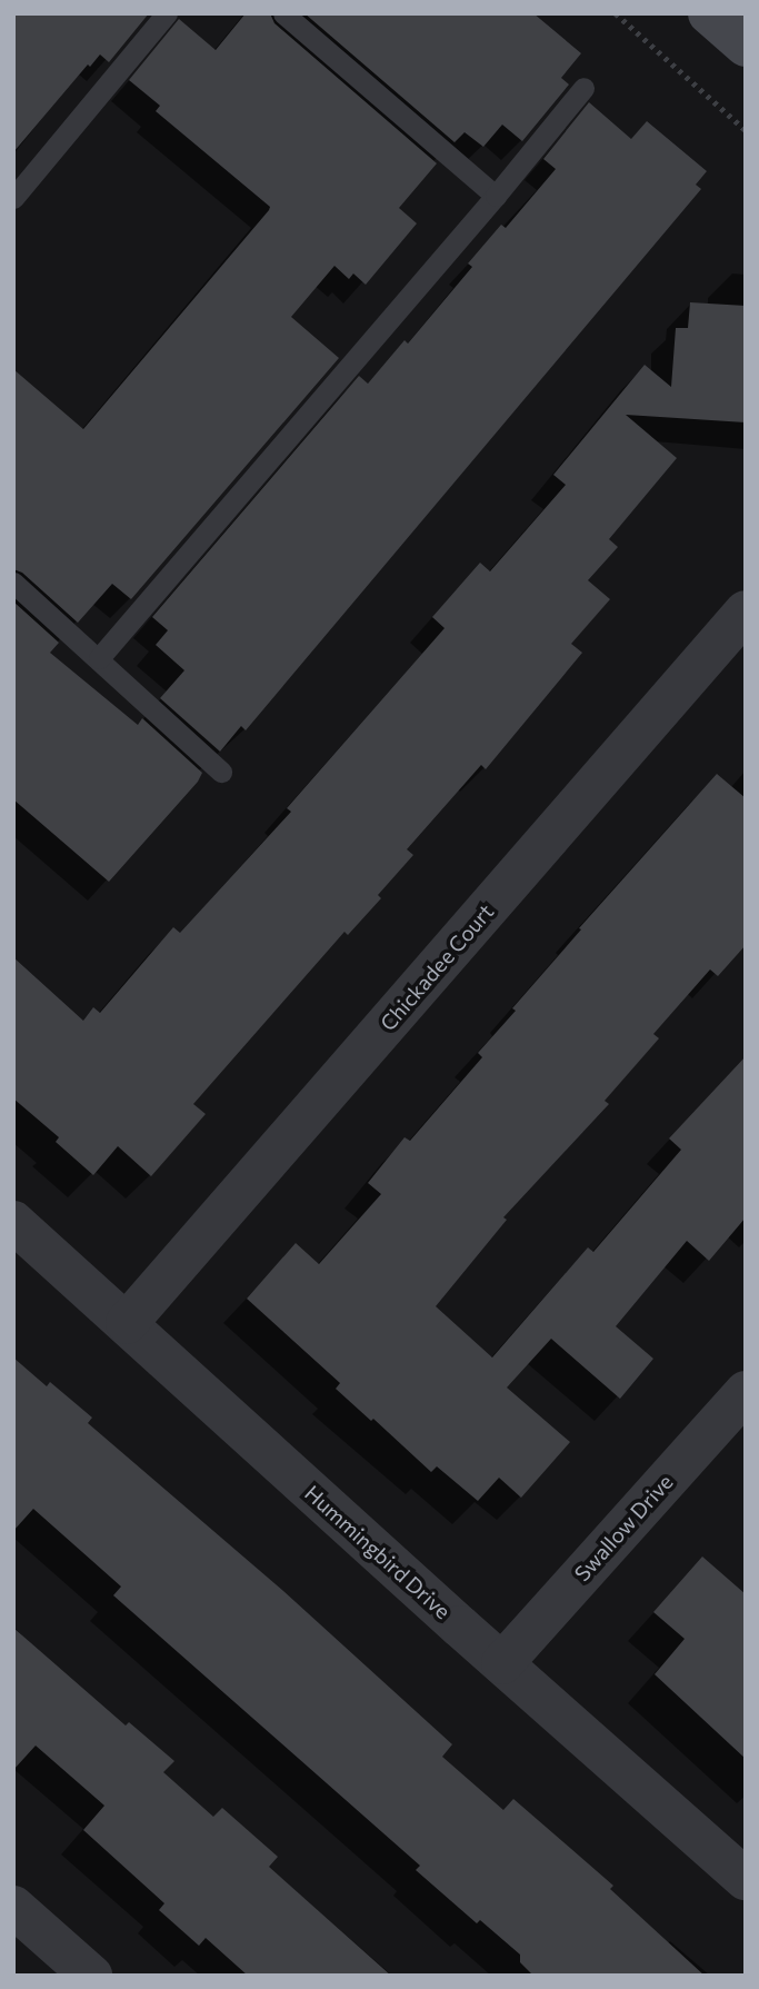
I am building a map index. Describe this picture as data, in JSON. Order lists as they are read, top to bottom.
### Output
{
  "streets": {
    "street": ["Chickadee Court", "Swallow Drive", "Hummingbird Drive"]
  },
  "crossings": [
    ["Chickadee Court", "Hummingbird Drive"],
    ["Swallow Drive", "Hummingbird Drive"]
  ]
}
